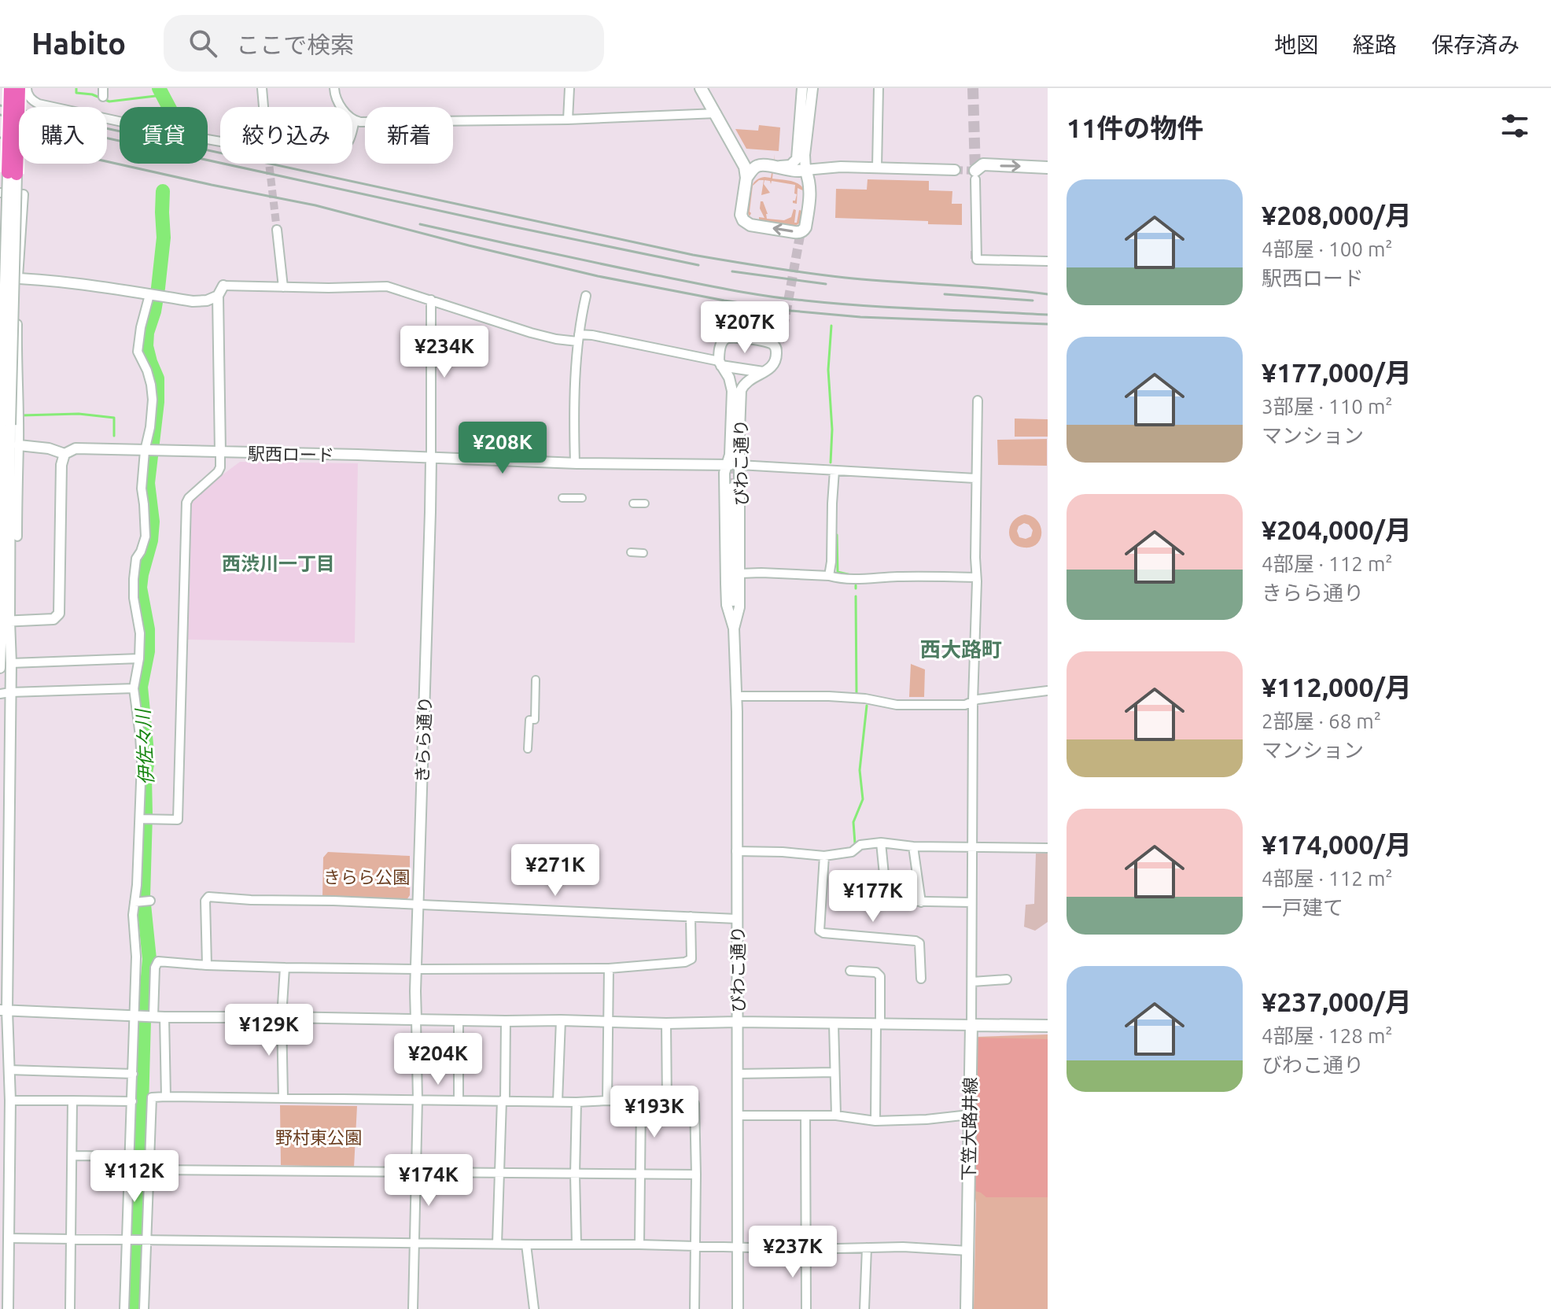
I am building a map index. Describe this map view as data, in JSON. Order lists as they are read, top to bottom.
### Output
{
  "streets": {
    "main road": ["下笠大路井線"],
    "street": ["駅西ロード", "びわこ通り", "きらら通り"]
  },
  "crossings": [
    ["駅西ロード", "びわこ通り"],
    ["駅西ロード", "きらら通り"]
  ],
  "districts": ["西渋川一丁目", "西大路町"],
  "water": ["伊佐々川"],
  "parks": ["きらら公園", "野村東公園"],
  "page": {
    "header": "Habito",
    "search": "ここで検索",
    "nav": ["地図", "経路", "保存済み"],
    "heading": "11件の物件",
    "chip": [
      "購入",
      "賃貸",
      "絞り込み",
      "新着"
    ],
    "list": [
      {
        "name": "¥208,000/月",
        "note": "4部屋 · 100 m² · 駅西ロード"
      },
      {
        "name": "¥177,000/月",
        "note": "3部屋 · 110 m² · マンション"
      },
      {
        "name": "¥204,000/月",
        "note": "4部屋 · 112 m² · きらら通り"
      },
      {
        "name": "¥112,000/月",
        "note": "2部屋 · 68 m² · マンション"
      },
      {
        "name": "¥174,000/月",
        "note": "4部屋 · 112 m² · 一戸建て"
      },
      {
        "name": "¥237,000/月",
        "note": "4部屋 · 128 m² · びわこ通り"
      }
    ],
    "price": [
      "¥207K",
      "¥234K",
      "¥208K",
      "¥271K",
      "¥177K",
      "¥129K",
      "¥204K",
      "¥193K",
      "¥112K",
      "¥174K",
      "¥237K"
    ]
  }
}
